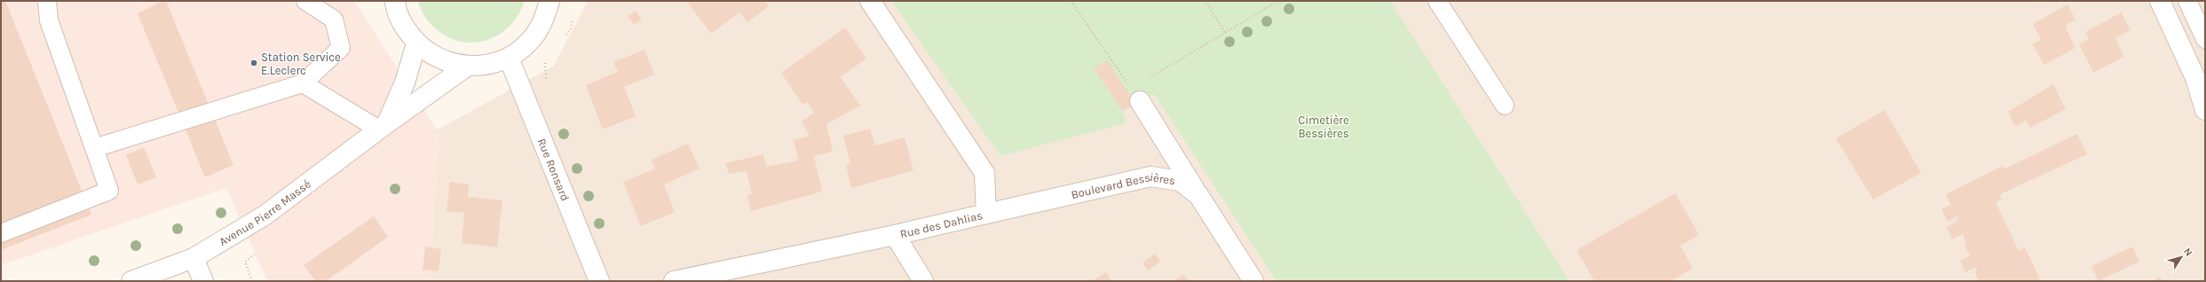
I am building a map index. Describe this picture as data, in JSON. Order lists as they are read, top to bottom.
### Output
{
  "streets": {
    "street": [
      "Rue Ronsard",
      "Boulevard Bessières",
      "Avenue Pierre Massé",
      "Rue des Dahlias"
    ]
  },
  "crossings": [
    ["Boulevard Bessières", "Rue des Dahlias"]
  ],
  "parks": ["Cimetière Bessières"],
  "places": ["Station Service E.Leclerc"],
  "north": "top right"
}
